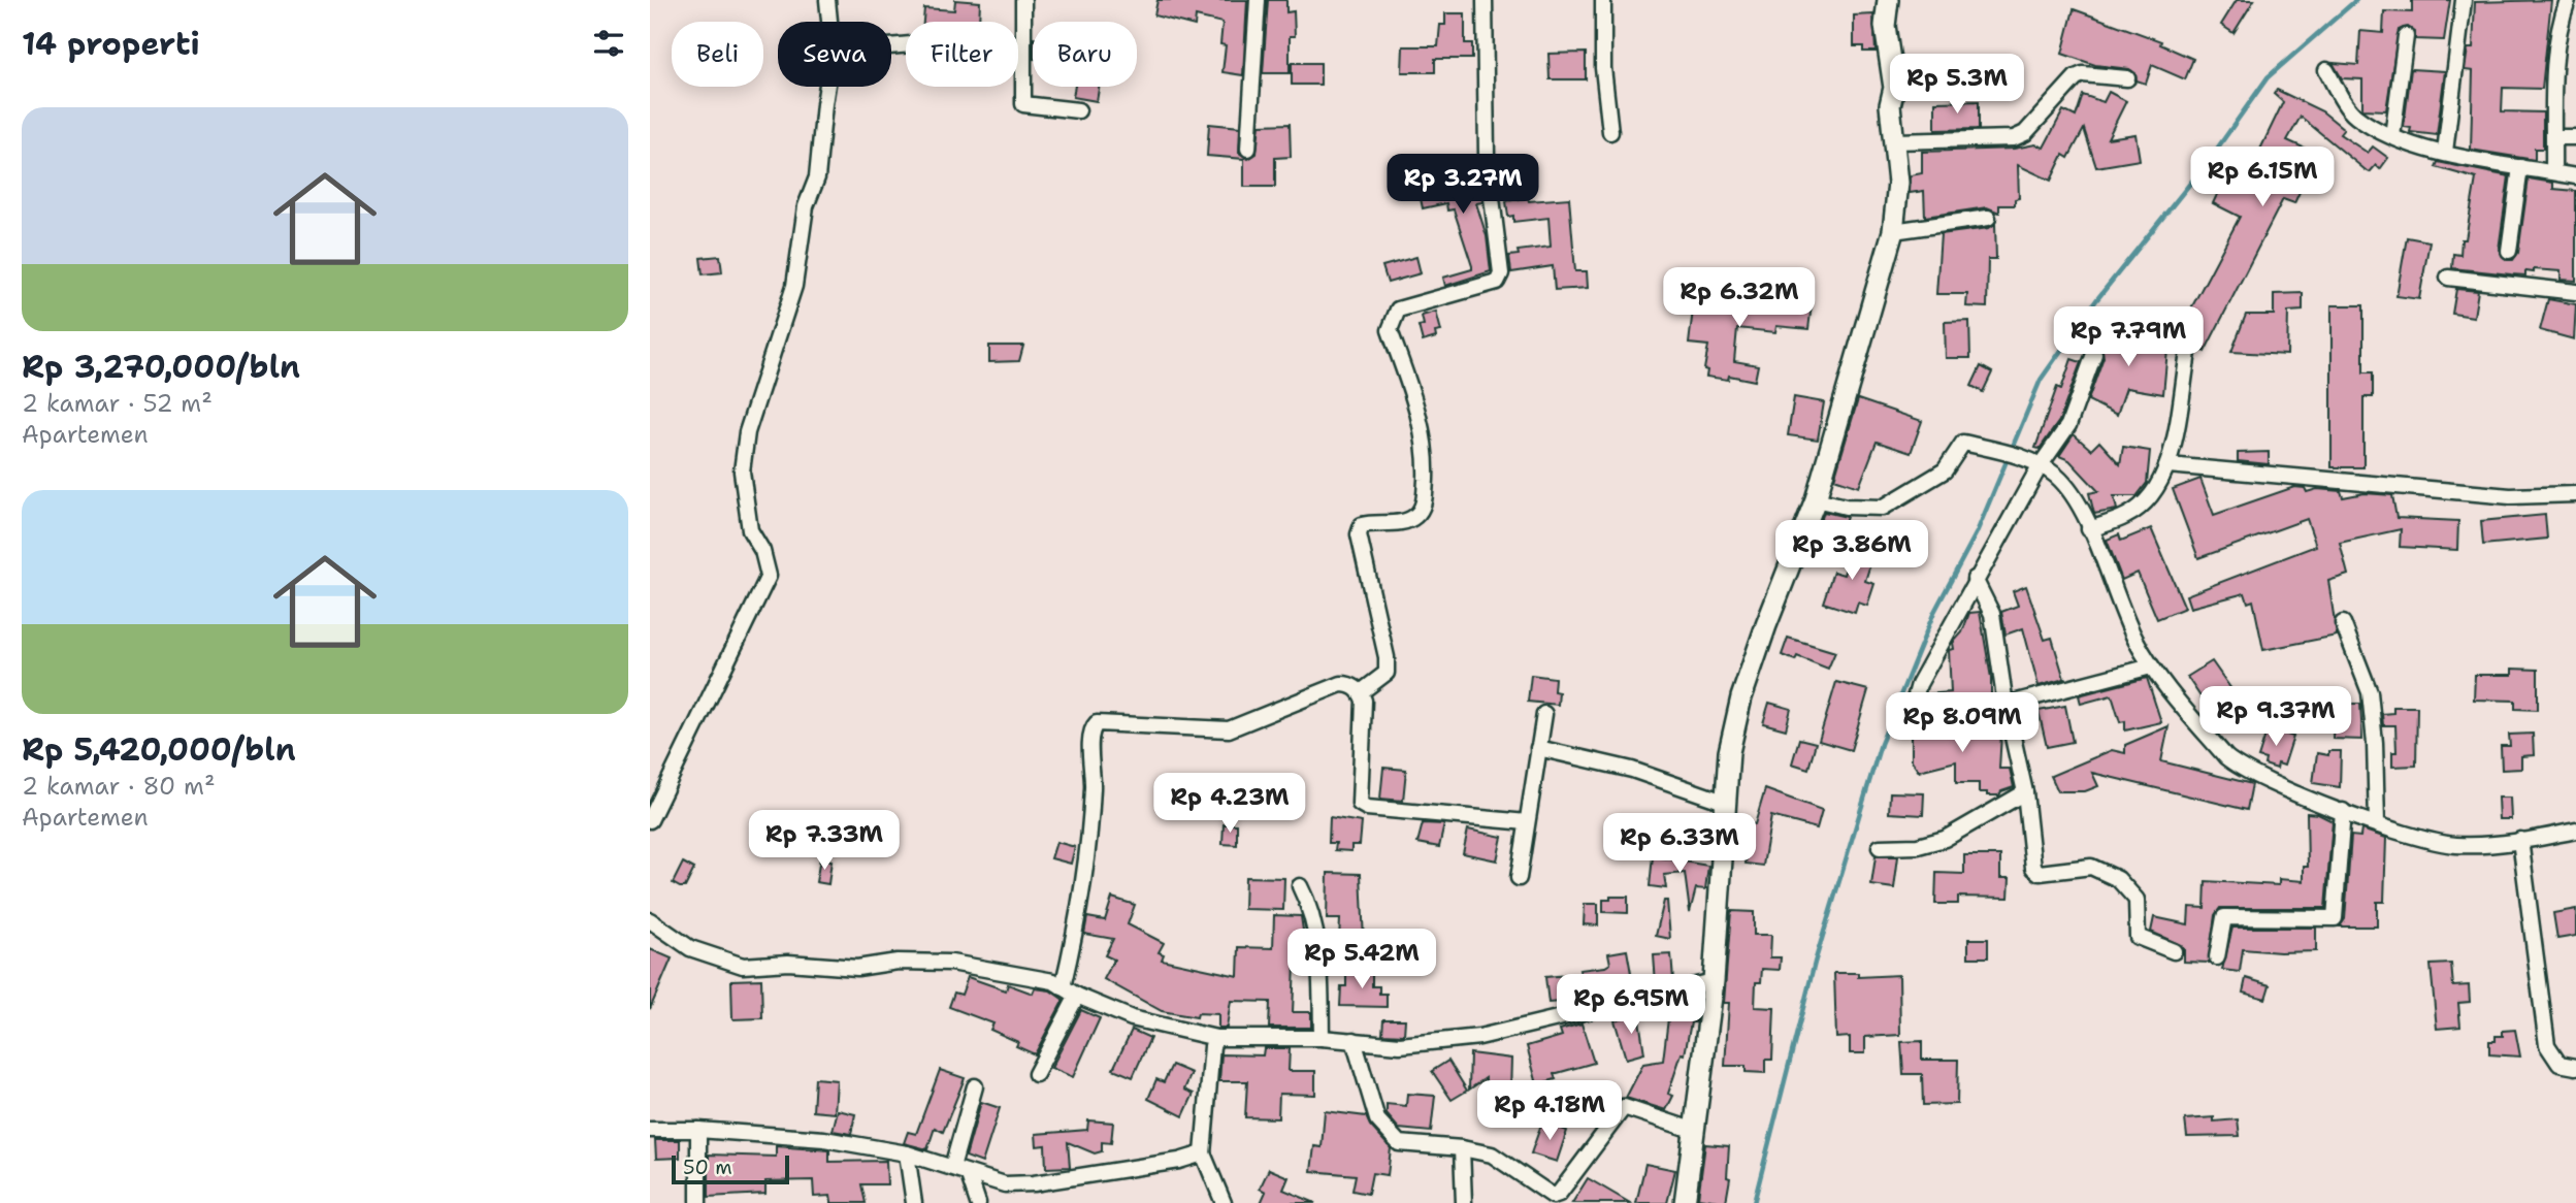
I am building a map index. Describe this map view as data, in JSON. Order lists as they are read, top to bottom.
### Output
{
  "scale_bar": "50 m",
  "page": {
    "heading": "14 properti",
    "chip": [
      "Beli",
      "Sewa",
      "Filter",
      "Baru"
    ],
    "price": [
      "Rp 5.3M",
      "Rp 6.15M",
      "Rp 3.27M",
      "Rp 6.32M",
      "Rp 7.79M",
      "Rp 3.86M",
      "Rp 9.37M",
      "Rp 8.09M",
      "Rp 4.23M",
      "Rp 7.33M",
      "Rp 6.33M",
      "Rp 5.42M",
      "Rp 6.95M",
      "Rp 4.18M"
    ],
    "list": [
      {
        "name": "Rp 3,270,000/bln",
        "note": "2 kamar · 52 m² · Apartemen"
      },
      {
        "name": "Rp 5,420,000/bln",
        "note": "2 kamar · 80 m² · Apartemen"
      }
    ],
    "scale": "50 m"
  }
}
